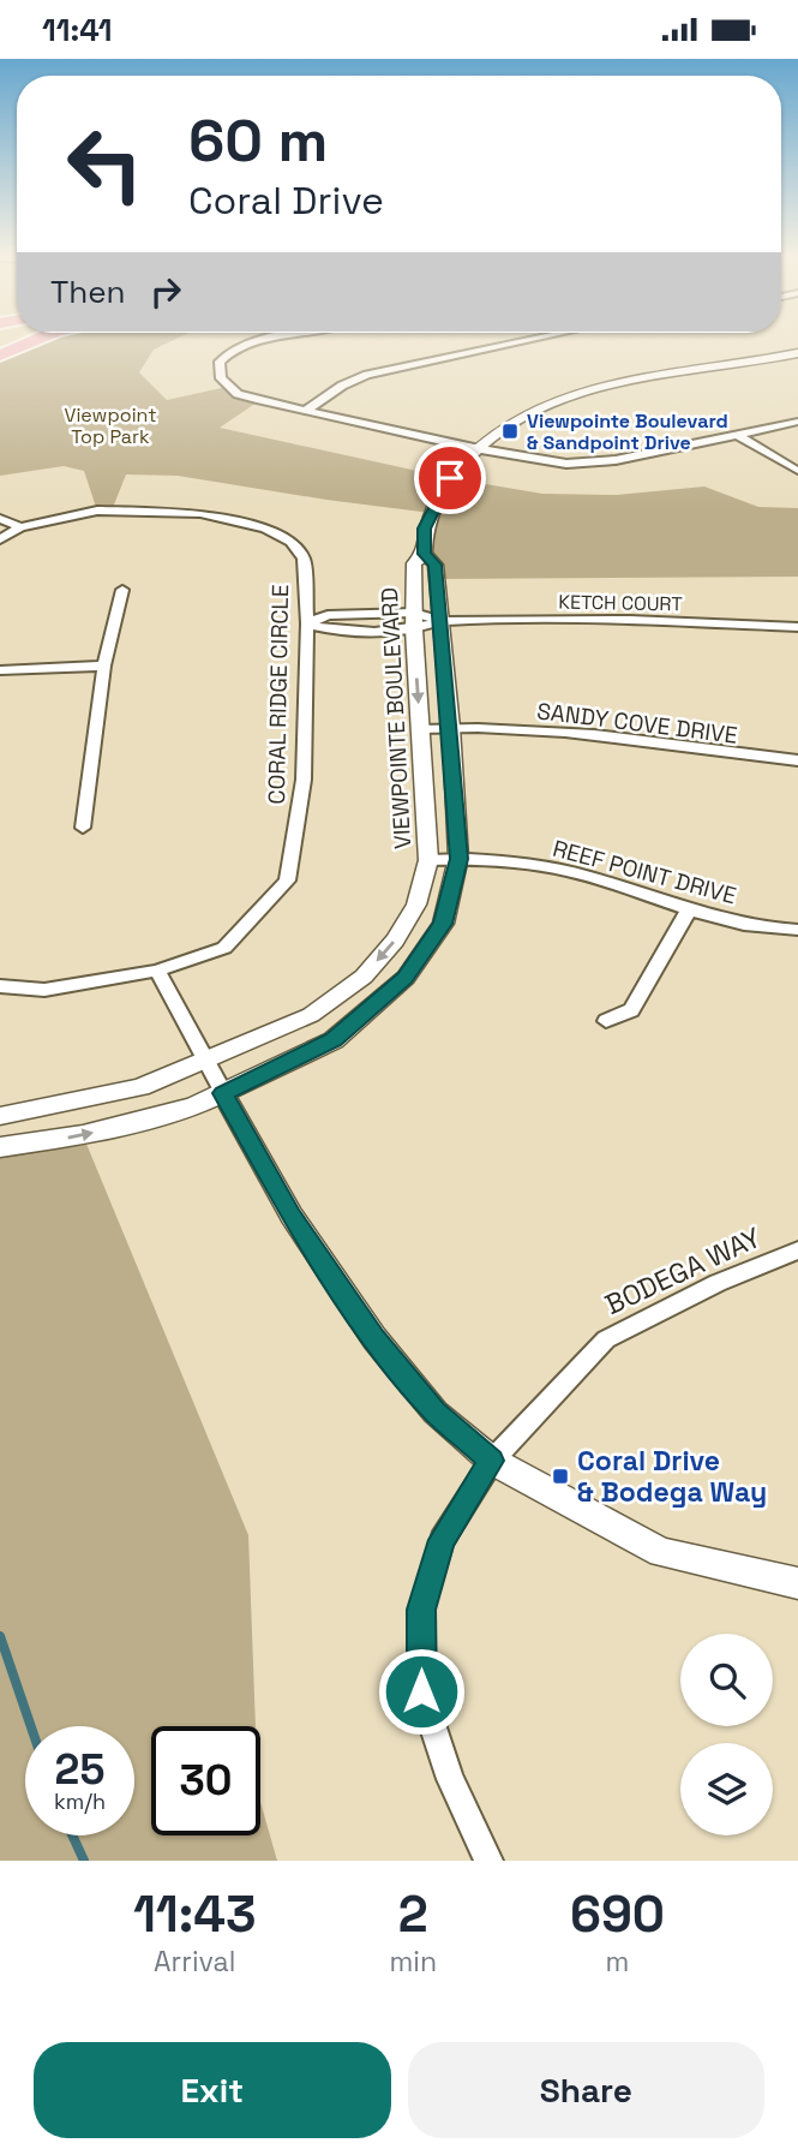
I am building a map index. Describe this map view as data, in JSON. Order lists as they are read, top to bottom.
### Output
{
  "streets": {
    "street": [
      "KETCH COURT",
      "CORAL RIDGE CIRCLE",
      "VIEWPOINTE BOULEVARD",
      "SANDY COVE DRIVE",
      "REEF POINT DRIVE",
      "BODEGA WAY"
    ]
  },
  "crossings": [
    ["KETCH COURT", "CORAL RIDGE CIRCLE"],
    ["KETCH COURT", "VIEWPOINTE BOULEVARD"],
    ["VIEWPOINTE BOULEVARD", "SANDY COVE DRIVE"],
    ["VIEWPOINTE BOULEVARD", "REEF POINT DRIVE"]
  ],
  "parks": ["Viewpoint Top Park"],
  "places": {
    "transit": ["Viewpointe Boulevard & Sandpoint Drive", "Coral Drive & Bodega Way"]
  },
  "page": {
    "status": "11:41",
    "turn": ["60 m", "Coral Drive"],
    "then": "Then",
    "speed": "25 km/h",
    "limit": "30",
    "eta": [
      "11:43",
      "Arrival",
      "2",
      "min",
      "690",
      "m"
    ],
    "buttons": ["Exit", "Share"]
  }
}
